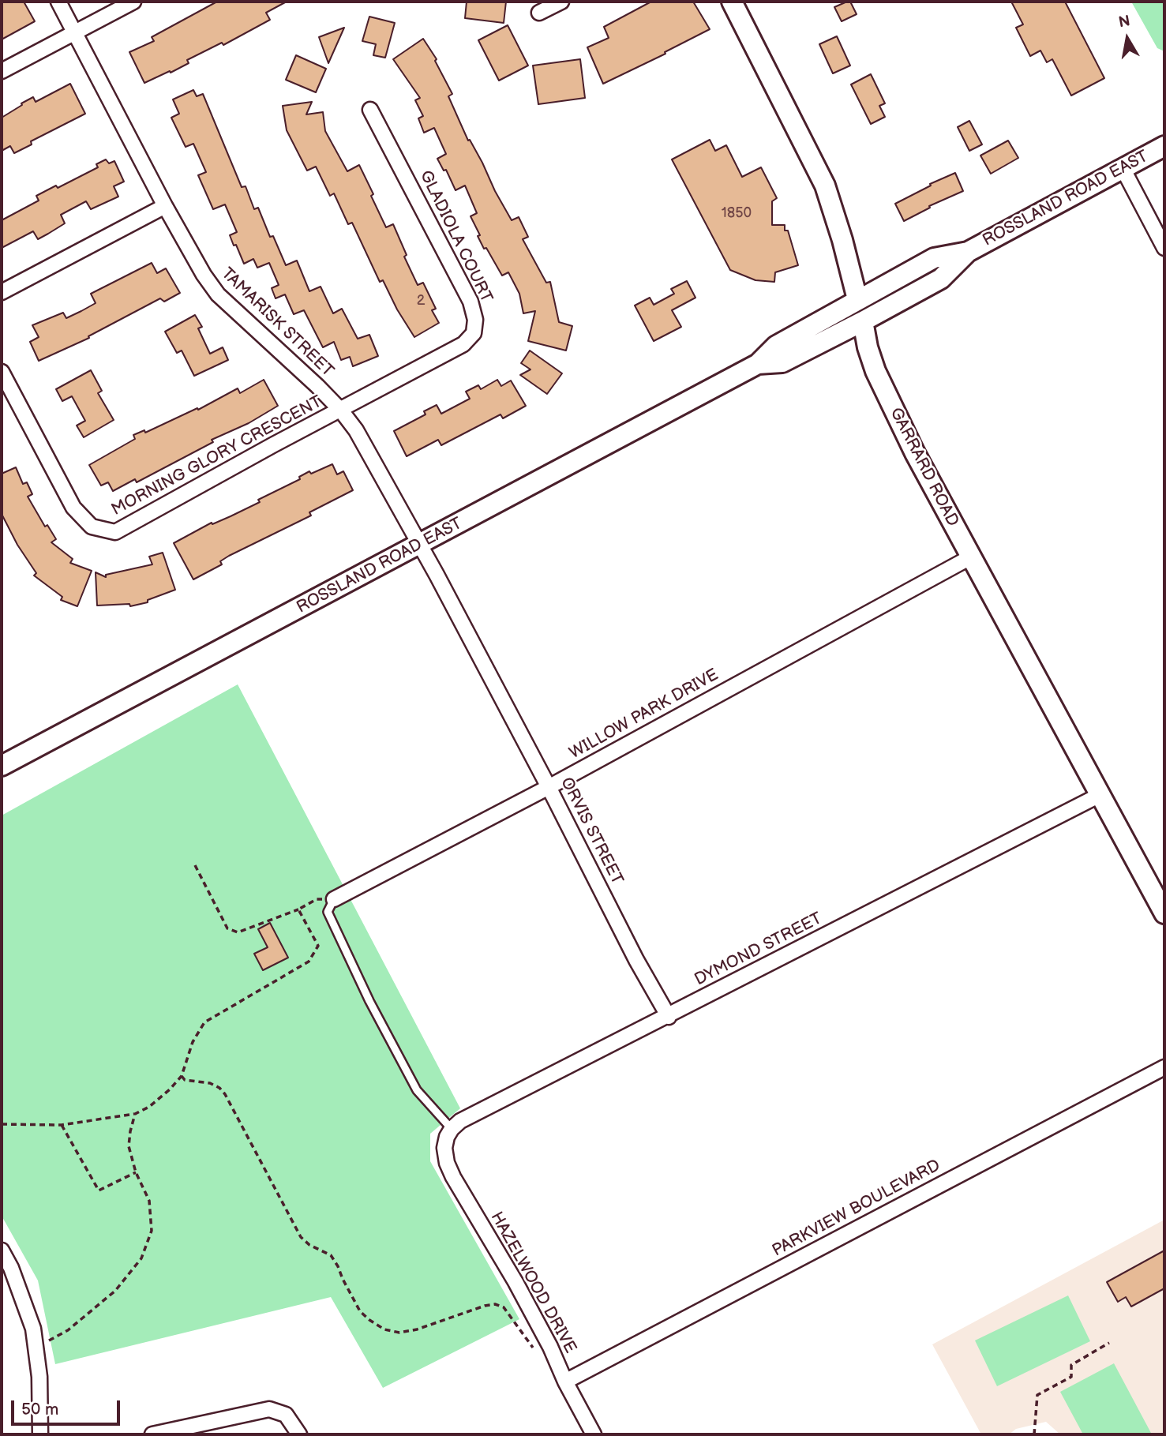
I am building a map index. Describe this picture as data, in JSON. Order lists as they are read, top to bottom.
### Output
{
  "streets": {
    "main road": ["ROSSLAND ROAD EAST", "GARRARD ROAD"],
    "street": [
      "GLADIOLA COURT",
      "TAMARISK STREET",
      "MORNING GLORY CRESCENT",
      "WILLOW PARK DRIVE",
      "ORVIS STREET",
      "DYMOND STREET",
      "PARKVIEW BOULEVARD",
      "HAZELWOOD DRIVE"
    ]
  },
  "crossings": [
    ["ROSSLAND ROAD EAST", "TAMARISK STREET"],
    ["ROSSLAND ROAD EAST", "GARRARD ROAD"],
    ["ROSSLAND ROAD EAST", "ORVIS STREET"],
    ["GLADIOLA COURT", "TAMARISK STREET"],
    ["GLADIOLA COURT", "MORNING GLORY CRESCENT"],
    ["TAMARISK STREET", "MORNING GLORY CRESCENT"],
    ["TAMARISK STREET", "ORVIS STREET"],
    ["GARRARD ROAD", "WILLOW PARK DRIVE"],
    ["GARRARD ROAD", "DYMOND STREET"],
    ["WILLOW PARK DRIVE", "ORVIS STREET"],
    ["ORVIS STREET", "DYMOND STREET"],
    ["DYMOND STREET", "HAZELWOOD DRIVE"],
    ["PARKVIEW BOULEVARD", "HAZELWOOD DRIVE"]
  ],
  "house_numbers": ["1850", "2"],
  "scale_bar": "50 m",
  "north": "top"
}
